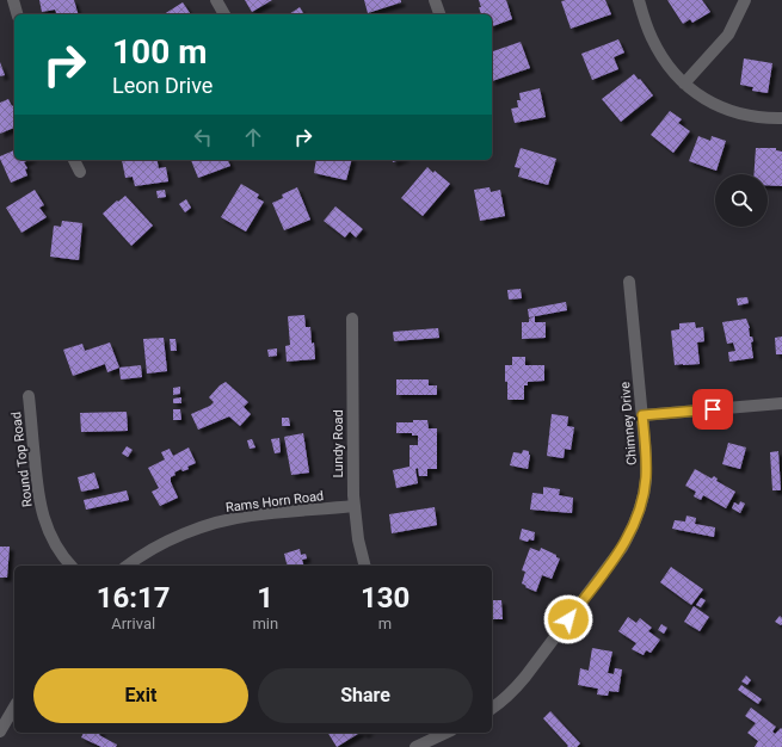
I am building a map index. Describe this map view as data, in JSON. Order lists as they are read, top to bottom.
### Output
{
  "streets": {
    "street": [
      "Chimney Drive",
      "Lundy Road",
      "Round Top Road",
      "Rams Horn Road"
    ]
  },
  "crossings": [
    ["Lundy Road", "Rams Horn Road"]
  ],
  "page": {
    "turn": ["100 m", "Leon Drive"],
    "eta": [
      "16:17",
      "Arrival",
      "1",
      "min",
      "130",
      "m"
    ],
    "buttons": ["Exit", "Share"]
  }
}
